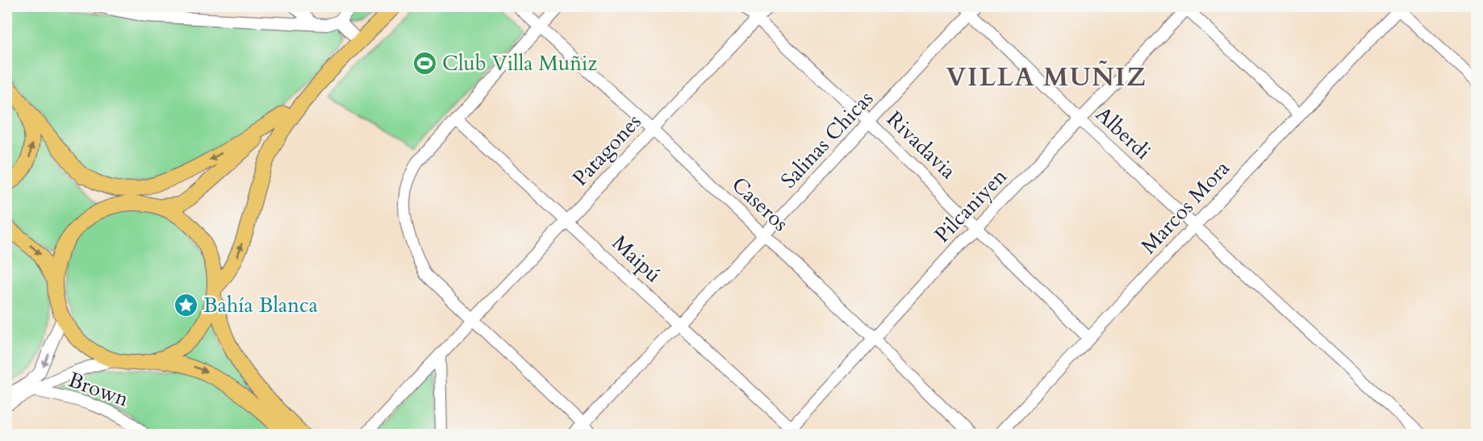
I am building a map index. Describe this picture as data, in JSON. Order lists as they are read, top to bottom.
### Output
{
  "streets": {
    "street": [
      "Alberdi",
      "Salinas Chicas",
      "Rivadavia",
      "Patagones",
      "Caseros",
      "Pilcaniyen",
      "Marcos Mora",
      "Maipú",
      "Brown"
    ]
  },
  "crossings": [
    ["Alberdi", "Salinas Chicas"],
    ["Alberdi", "Pilcaniyen"],
    ["Alberdi", "Marcos Mora"],
    ["Salinas Chicas", "Rivadavia"],
    ["Salinas Chicas", "Caseros"],
    ["Salinas Chicas", "Maipú"],
    ["Rivadavia", "Patagones"],
    ["Rivadavia", "Pilcaniyen"],
    ["Rivadavia", "Marcos Mora"],
    ["Patagones", "Caseros"],
    ["Patagones", "Maipú"],
    ["Caseros", "Pilcaniyen"],
    ["Pilcaniyen", "Maipú"]
  ],
  "districts": ["VILLA MUÑIZ"],
  "places": {
    "sports": ["Club Villa Muñiz"],
    "place": ["Bahía Blanca"]
  }
}
